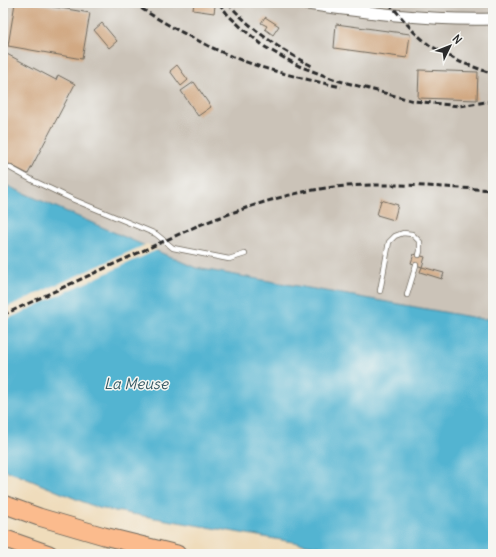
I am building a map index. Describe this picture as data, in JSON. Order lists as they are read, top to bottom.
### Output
{
  "water": ["La Meuse"],
  "north": "top right"
}
